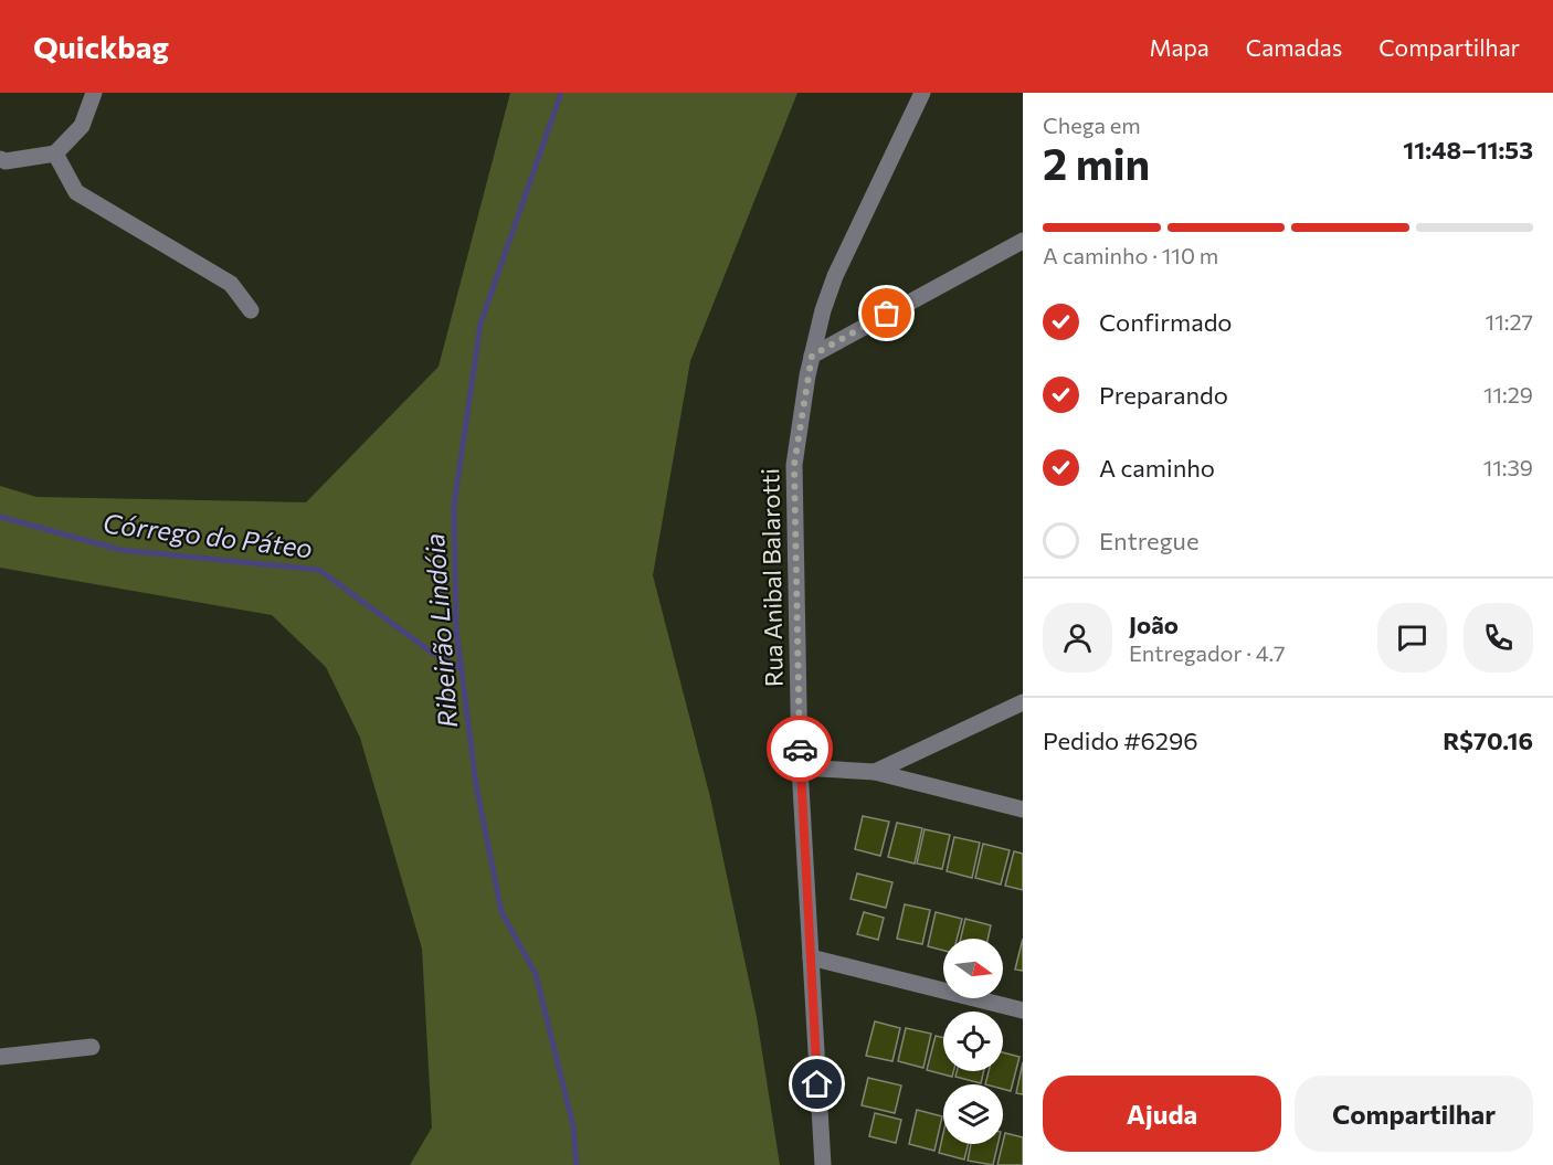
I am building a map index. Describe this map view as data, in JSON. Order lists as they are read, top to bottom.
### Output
{
  "streets": {
    "street": ["Rua Anibal Balarotti"]
  },
  "water": ["Córrego do Páteo", "Ribeirão Lindóia"],
  "north": "right",
  "page": {
    "header": "Quickbag",
    "nav": ["Mapa", "Camadas", "Compartilhar"],
    "heading": ["2 min", "Chega em", "11:48–11:53"],
    "panel": [
      "João",
      "Entregador · 4.7",
      "Pedido #6296",
      "R$70.16"
    ],
    "bar": "A caminho · 110 m",
    "list": [
      ["Confirmado", "11:27"],
      ["Preparando", "11:29"],
      ["A caminho", "11:39"],
      "Entregue"
    ],
    "buttons": ["Ajuda", "Compartilhar"]
  }
}
